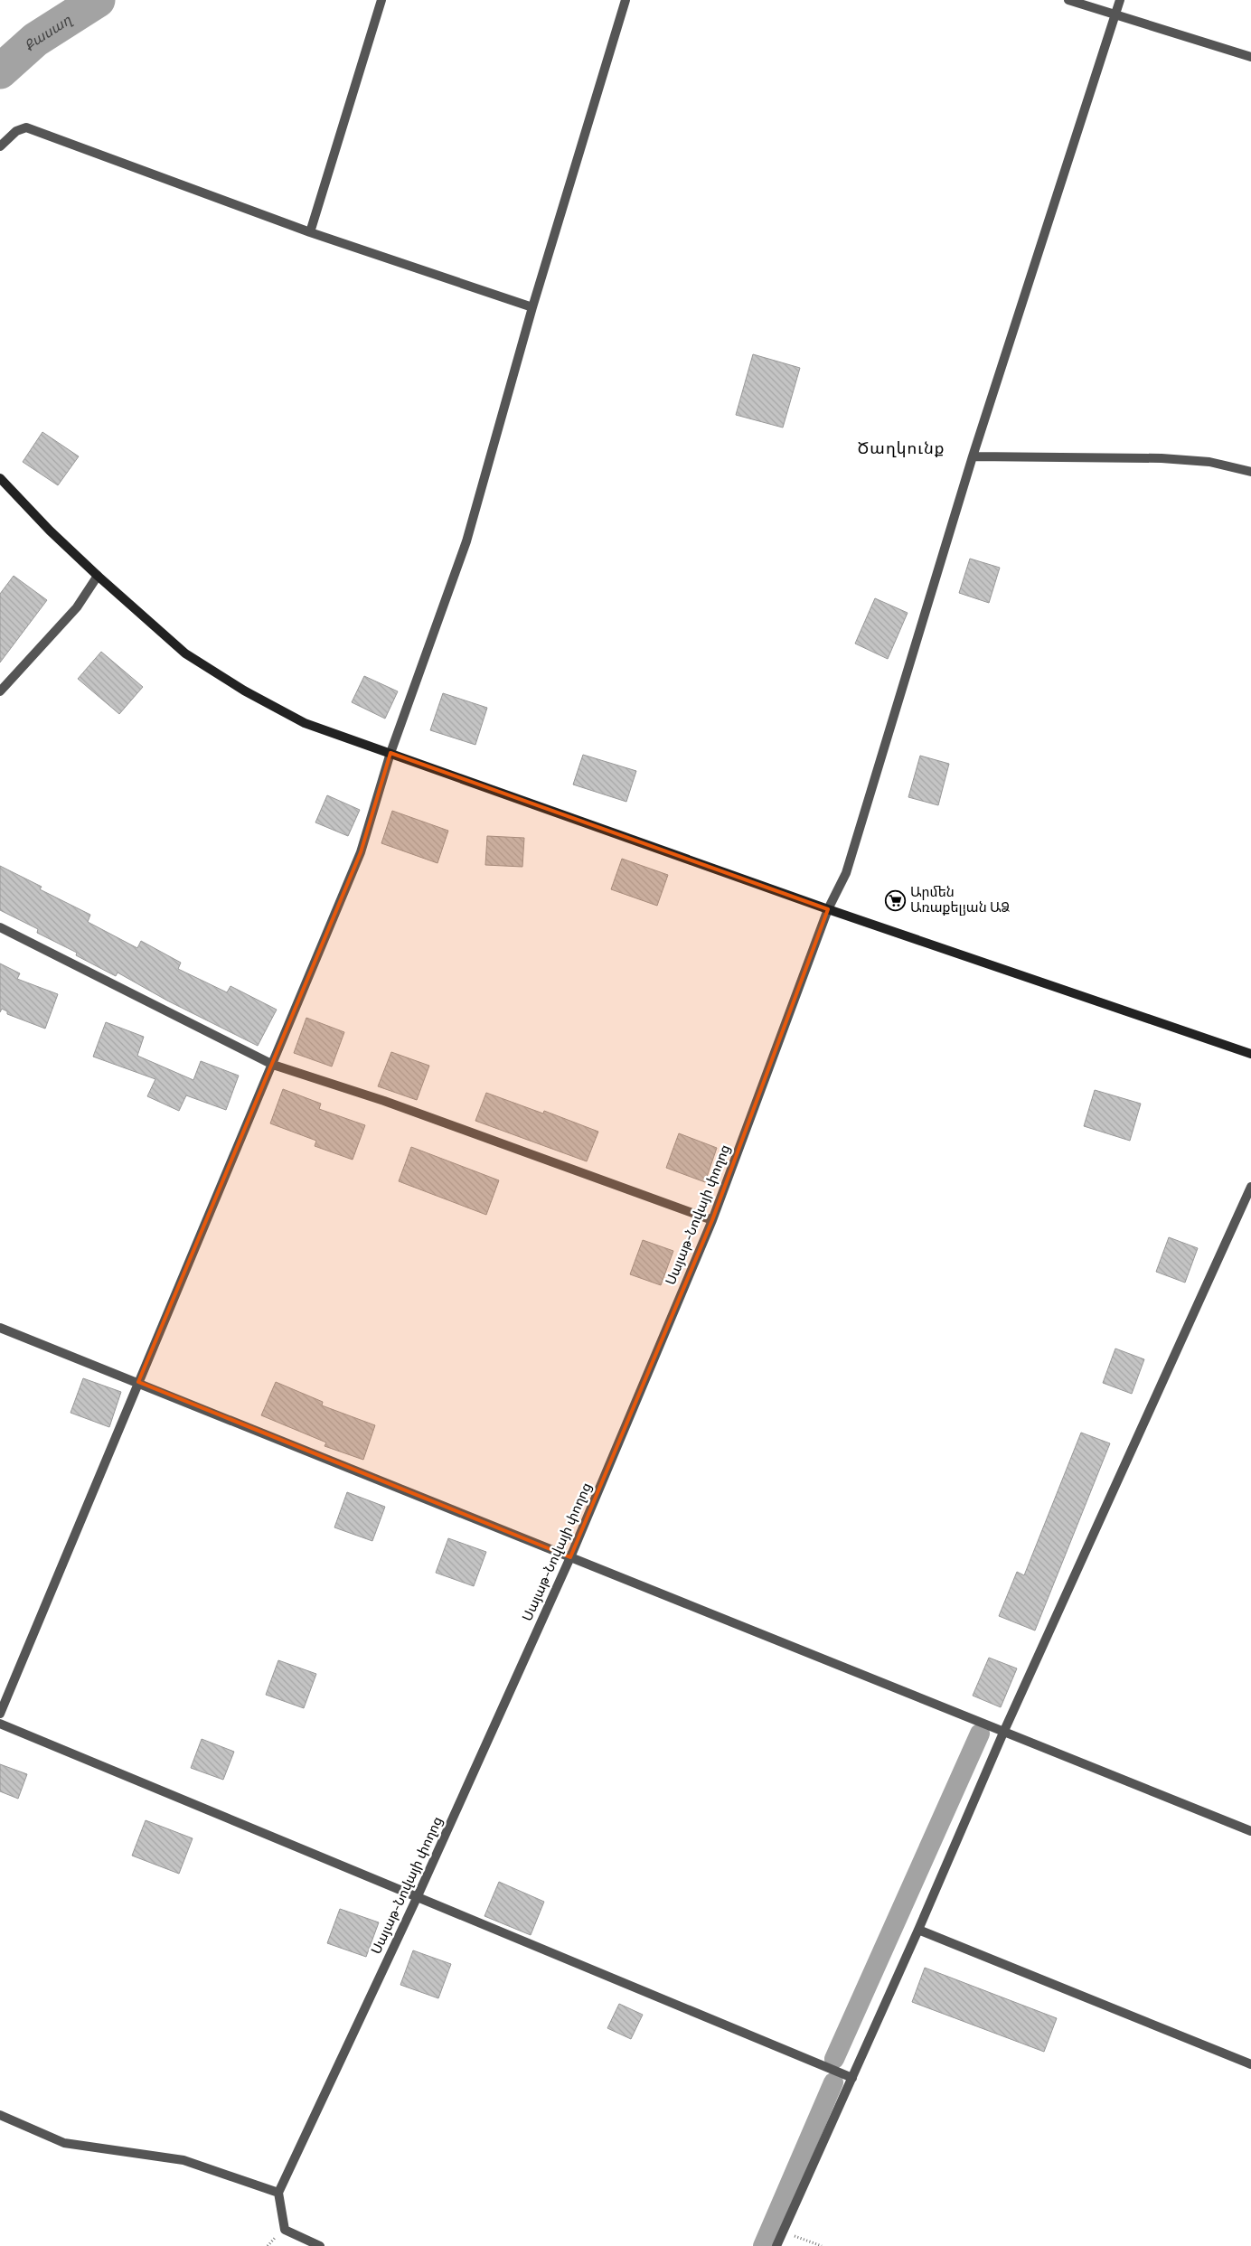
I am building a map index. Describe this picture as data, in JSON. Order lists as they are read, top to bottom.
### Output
{
  "streets": {
    "street": ["Սայաթ-Նովայի փողոց"]
  },
  "districts": ["Ծաղկունք"],
  "water": ["Քասաղ"],
  "places": {
    "supermarket": ["Արմեն Առաքելյան ԱՁ"]
  }
}
